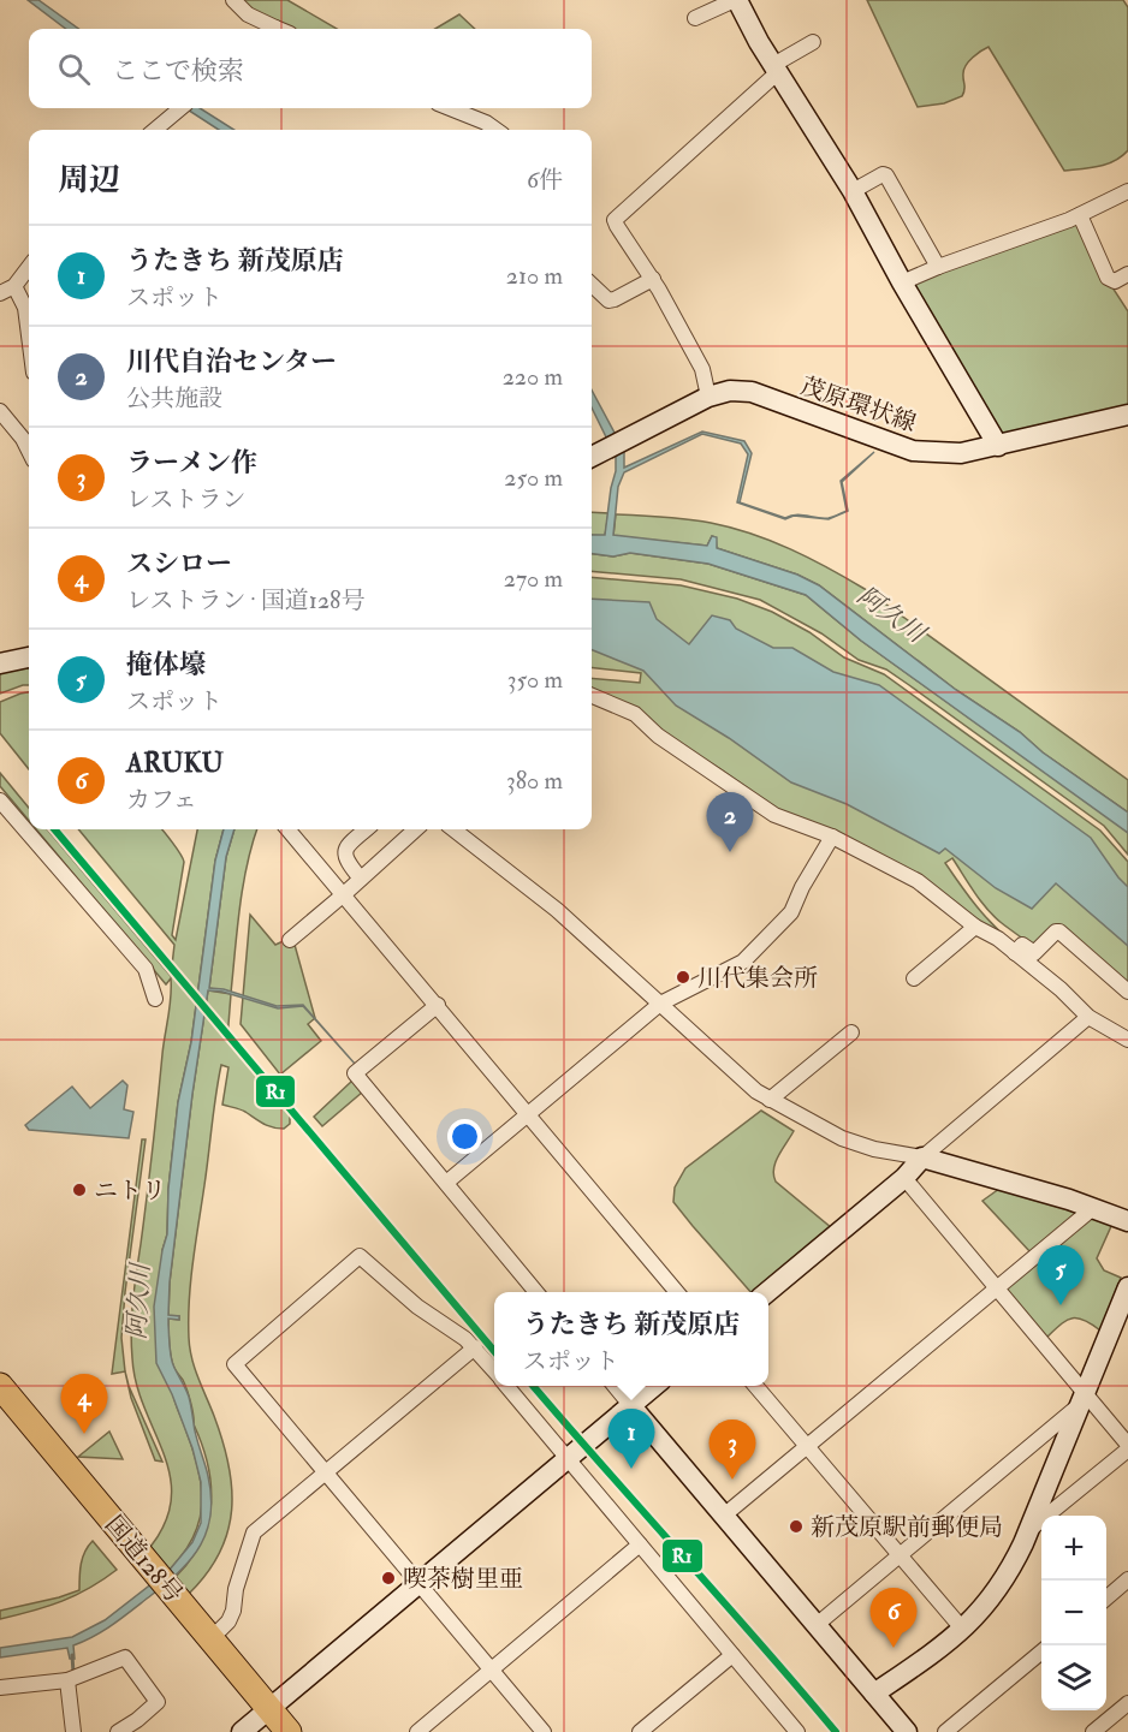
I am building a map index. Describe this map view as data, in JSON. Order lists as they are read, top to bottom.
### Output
{
  "streets": {
    "highway": ["国道128号"],
    "street": ["茂原環状線"]
  },
  "water": ["阿久川"],
  "places": [
    "川代集会所",
    "ニトリ",
    "新茂原駅前郵便局",
    "喫茶樹里亜"
  ],
  "lines": ["transit line R1"],
  "page": {
    "search": "ここで検索",
    "heading": ["周辺", "6件"],
    "list": [
      {
        "mark": "1",
        "name": "うたきち 新茂原店",
        "note": "スポット",
        "value": "210 m"
      },
      {
        "mark": "2",
        "name": "川代自治センター",
        "note": "公共施設",
        "value": "220 m"
      },
      {
        "mark": "3",
        "name": "ラーメン作",
        "note": "レストラン",
        "value": "250 m"
      },
      {
        "mark": "4",
        "name": "スシロー",
        "note": "レストラン · 国道128号",
        "value": "270 m"
      },
      {
        "mark": "5",
        "name": "掩体壕",
        "note": "スポット",
        "value": "350 m"
      },
      {
        "mark": "6",
        "name": "ARUKU",
        "note": "カフェ",
        "value": "380 m"
      }
    ],
    "pins": [
      "2",
      "5",
      "4",
      "1",
      "3",
      "6"
    ],
    "popup": ["うたきち 新茂原店", "スポット"],
    "map_buttons": ["+", "−"]
  }
}
